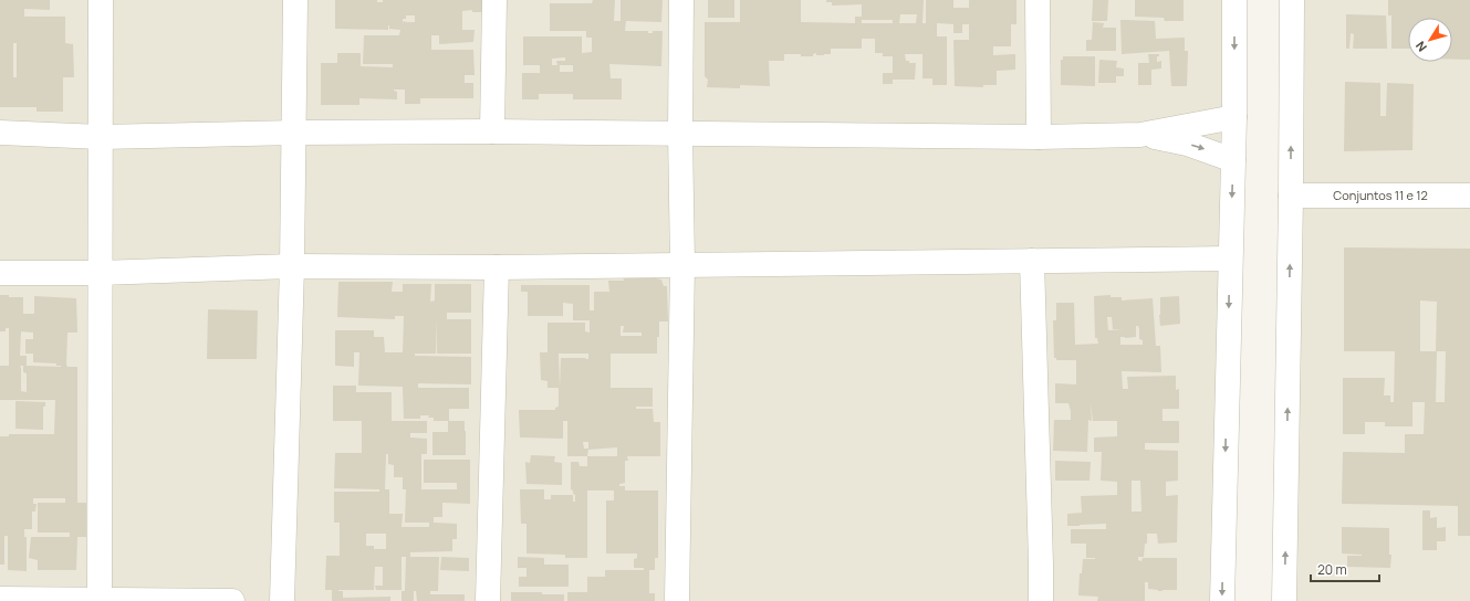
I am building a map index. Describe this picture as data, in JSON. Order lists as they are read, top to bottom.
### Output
{
  "streets": {
    "street": ["Conjuntos 11 e 12"]
  },
  "scale_bar": "20 m",
  "north": "bottom left"
}
